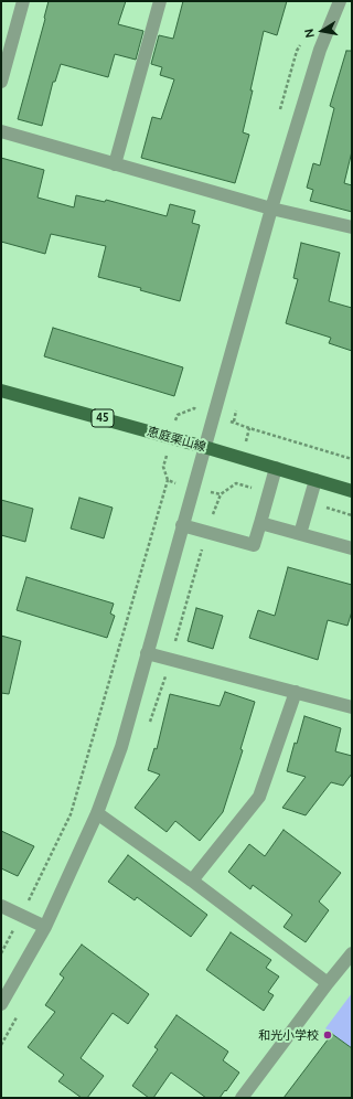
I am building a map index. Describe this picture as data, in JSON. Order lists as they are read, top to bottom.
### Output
{
  "streets": {
    "main road": ["45", "恵庭栗山線"]
  },
  "places": ["和光小学校"],
  "north": "left"
}
